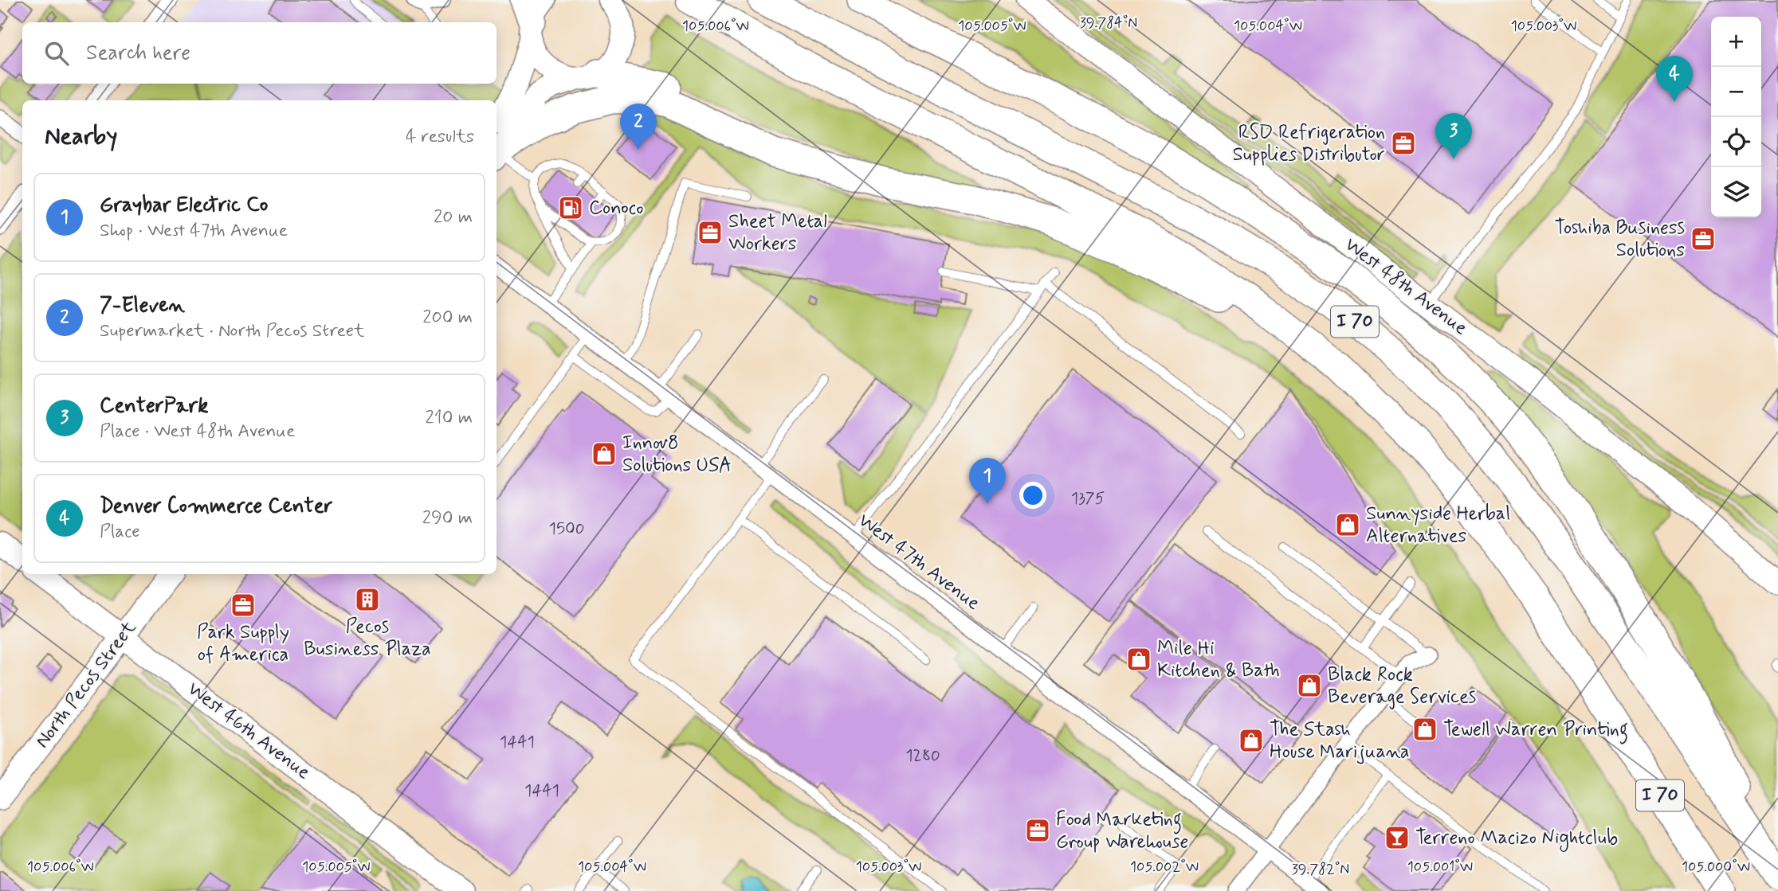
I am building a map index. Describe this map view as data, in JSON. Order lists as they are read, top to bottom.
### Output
{
  "streets": {
    "highway": ["I 70"],
    "street": [
      "West 48th Avenue",
      "West 47th Avenue",
      "North Pecos Street",
      "West 46th Avenue"
    ]
  },
  "crossings": [
    ["North Pecos Street", "West 46th Avenue"]
  ],
  "places": {
    "office": [
      "RSD Refrigeration Supplies Distributor",
      "Sheet Metal Workers",
      "Toshiba Business Solutions",
      "Park Supply of America",
      "Food Marketing Group Warehouse"
    ],
    "fuel station": ["Conoco"],
    "shop": [
      "Innov8 Solutions USA",
      "Sunnyside Herbal Alternatives",
      "Mile Hi Kitchen & Bath",
      "Black Rock Beverage Services",
      "Tewell Warren Printing",
      "The Stash House Marijuana"
    ],
    "building": ["Pecos Business Plaza"],
    "bar": ["Terreno Macizo Nightclub"]
  },
  "house_numbers": [
    "1375",
    "1500",
    "1441",
    "1280",
    "1441"
  ],
  "page": {
    "map_buttons": ["+", "−"],
    "search": "Search here",
    "pins": [
      "4",
      "2",
      "3",
      "1"
    ],
    "heading": ["Nearby", "4 results"],
    "list": [
      {
        "mark": "1",
        "name": "Graybar Electric Co",
        "note": "Shop · West 47th Avenue",
        "value": "20 m"
      },
      {
        "mark": "2",
        "name": "7-Eleven",
        "note": "Supermarket · North Pecos Street",
        "value": "200 m"
      },
      {
        "mark": "3",
        "name": "CenterPark",
        "note": "Place · West 48th Avenue",
        "value": "210 m"
      },
      {
        "mark": "4",
        "name": "Denver Commerce Center",
        "note": "Place",
        "value": "290 m"
      }
    ]
  },
  "coordinates": [
    "39.784°N",
    "105.006°W",
    "105.005°W",
    "105.004°W",
    "105.003°W",
    "105.002°W",
    "105.001°W",
    "105.000°W",
    "39.782°N"
  ]
}
